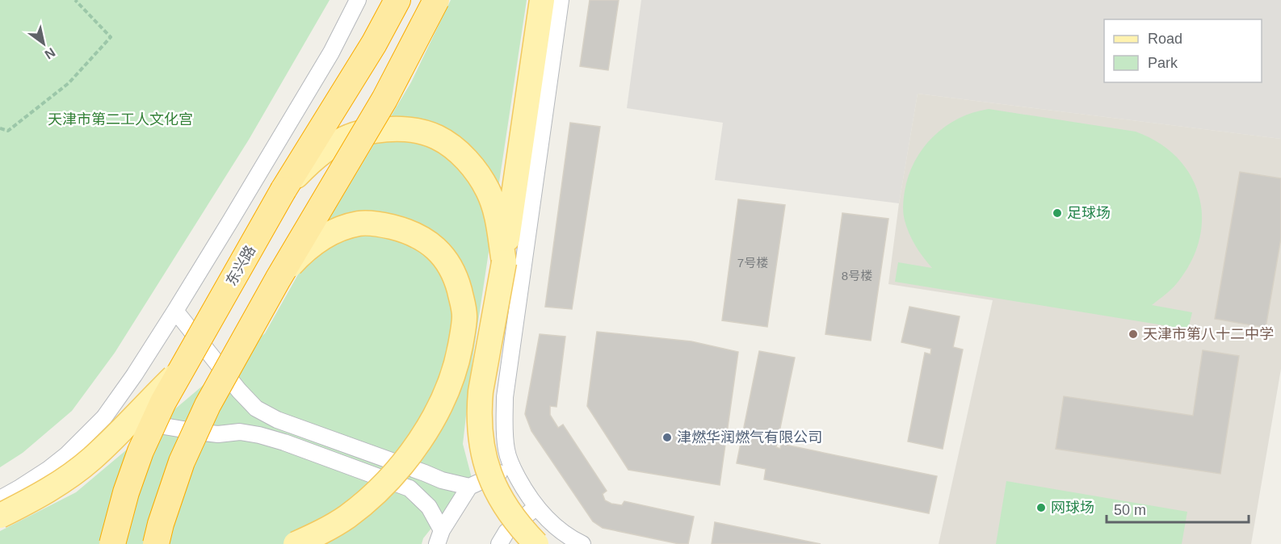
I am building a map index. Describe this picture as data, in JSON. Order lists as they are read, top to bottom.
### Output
{
  "streets": {
    "highway": ["东兴路"]
  },
  "parks": ["天津市第二工人文化宫"],
  "places": [
    "足球场",
    "天津市第八十二中学",
    "津燃华润燃气有限公司",
    "网球场"
  ],
  "house_numbers": ["7号楼", "8号楼"],
  "legend": ["Road", "Park"],
  "scale_bar": "50 m",
  "north": "bottom right"
}
